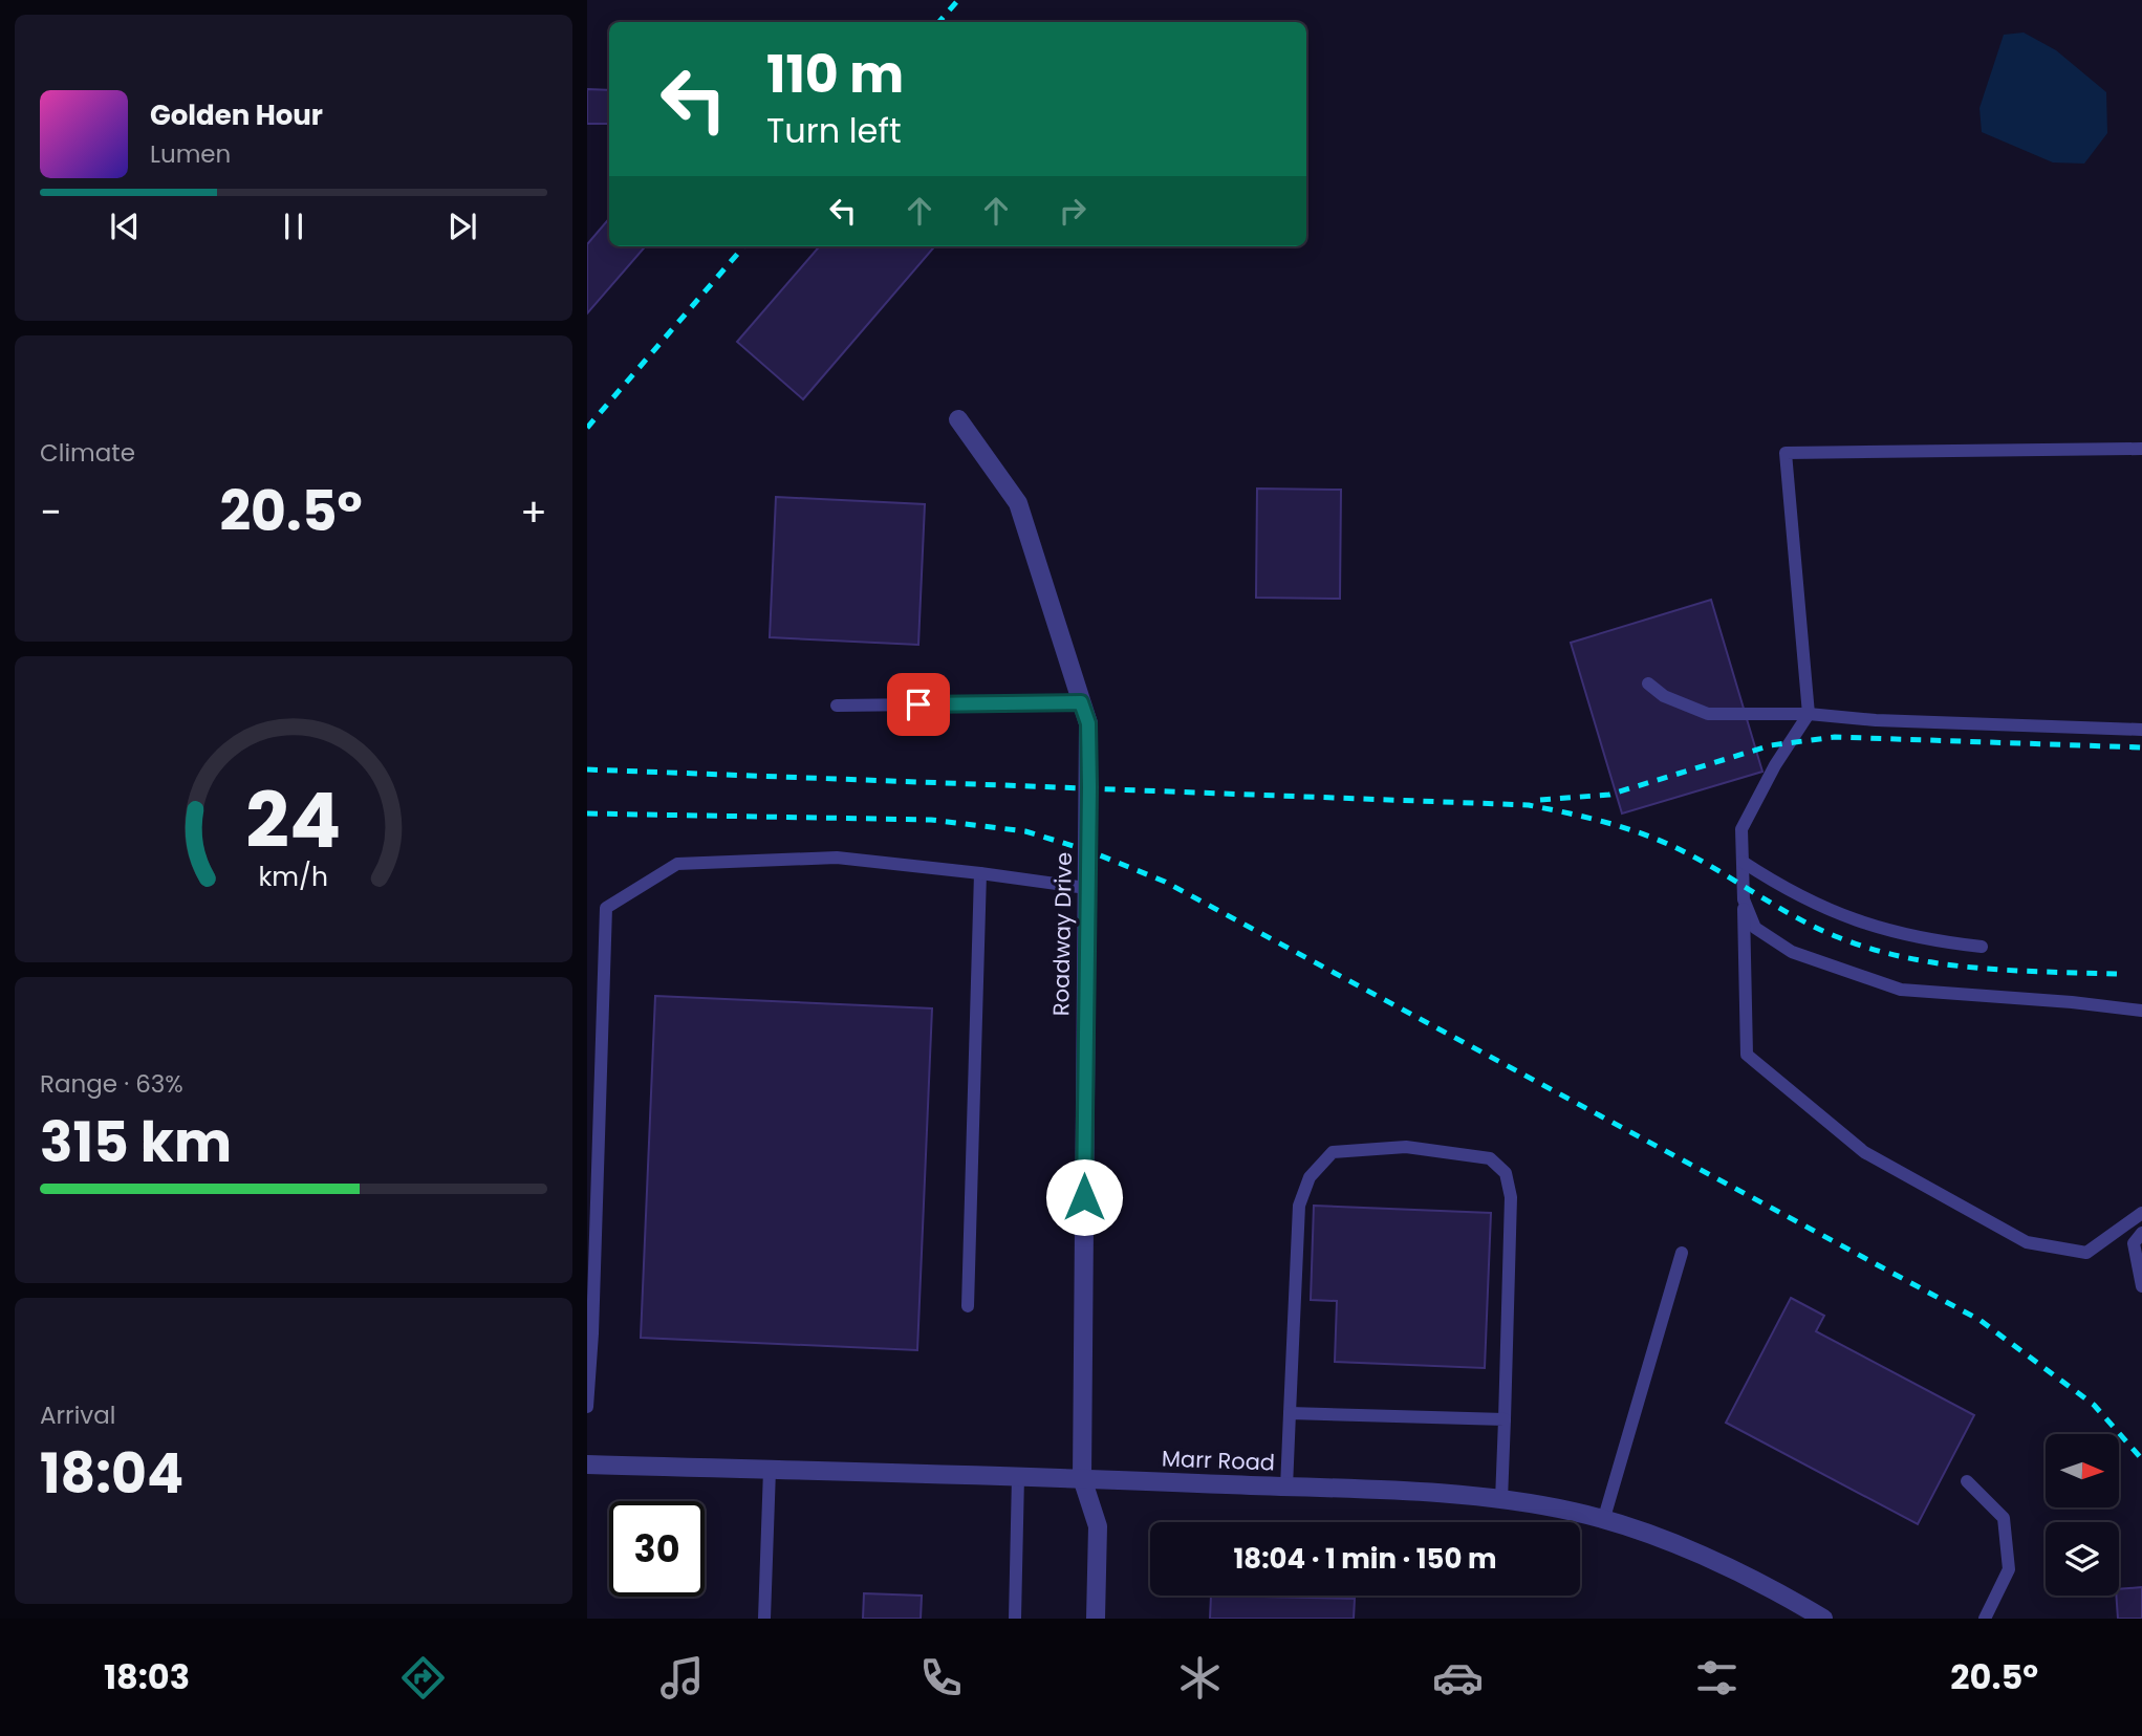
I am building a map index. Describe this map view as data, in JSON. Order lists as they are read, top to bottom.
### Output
{
  "streets": {
    "street": ["Roadway Drive", "Marr Road"]
  },
  "crossings": [
    ["Roadway Drive", "Marr Road"]
  ],
  "north": "right",
  "page": {
    "turn": ["110 m", "Turn left"],
    "song": ["Golden Hour", "Lumen"],
    "tile": [
      "Climate",
      ["Range · 63%", "315 km"],
      ["Arrival", "18:04"]
    ],
    "heat": ["−", "20.5°", "+"],
    "limit": "30",
    "trip": "18:04 · 1 min · 150 m",
    "tabs": ["18:03", "20.5°"],
    "gauge": ["24", "km/h"]
  }
}
